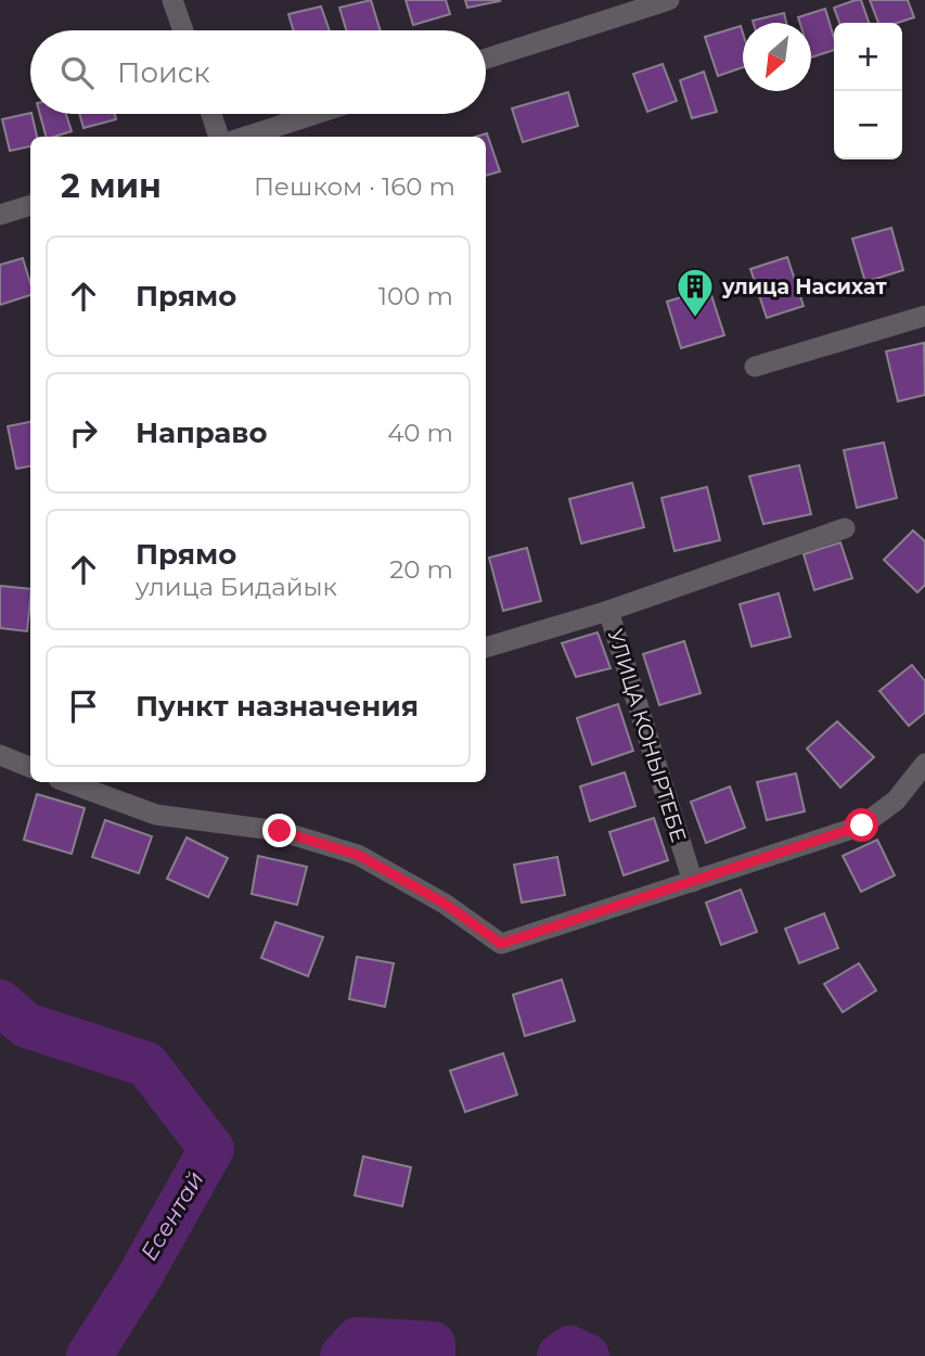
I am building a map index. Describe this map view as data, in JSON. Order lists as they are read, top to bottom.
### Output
{
  "streets": {
    "street": ["УЛИЦА КОНЫРТЕБЕ"]
  },
  "water": ["Есентай"],
  "places": {
    "building": ["улица Насихат"]
  },
  "north": "bottom left",
  "page": {
    "map_buttons": ["+", "−"],
    "search": "Поиск",
    "heading": ["2 мин", "Пешком · 160 m"],
    "list": [
      ["Прямо", "100 m"],
      ["Направо", "40 m"],
      ["Прямо", "улица Бидайык", "20 m"],
      "Пункт назначения"
    ]
  }
}
